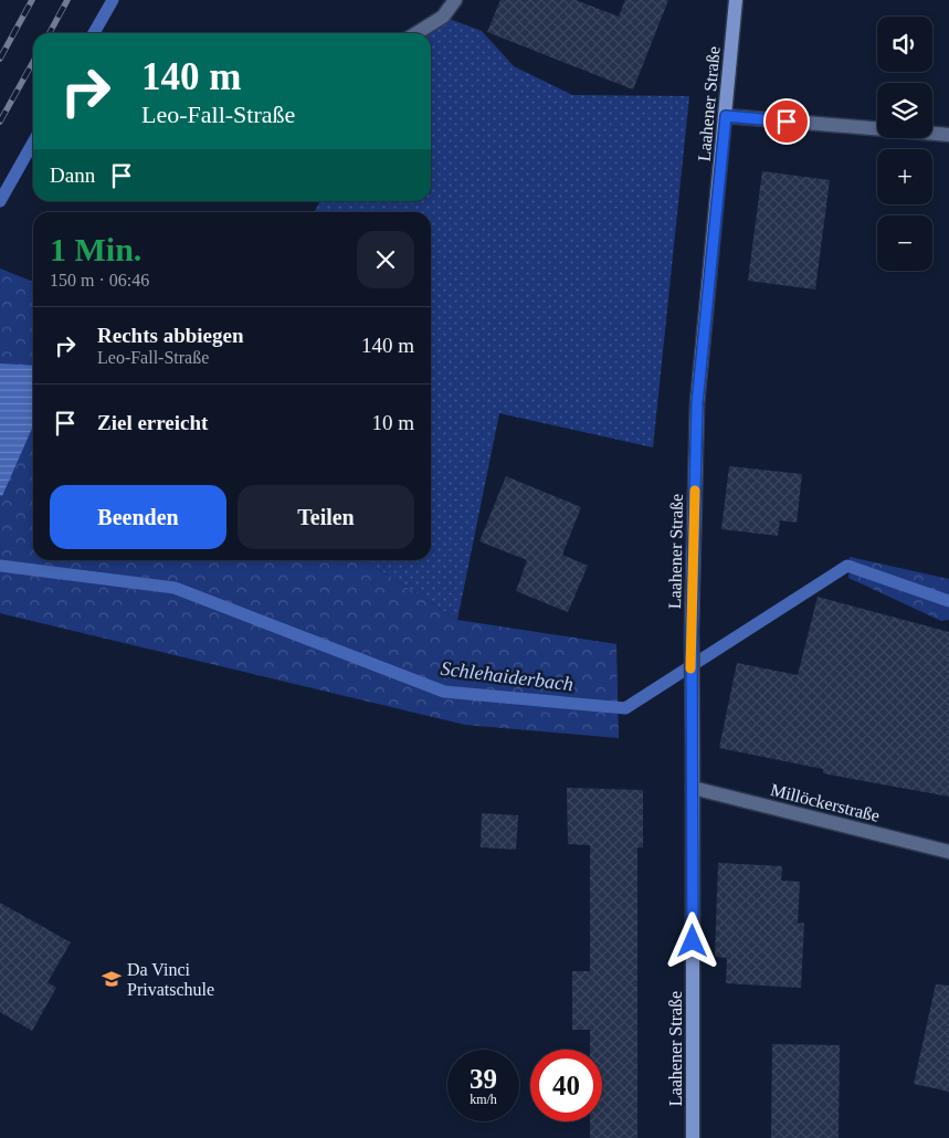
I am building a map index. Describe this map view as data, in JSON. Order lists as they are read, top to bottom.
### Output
{
  "streets": {
    "street": ["Laahener Straße", "Millöckerstraße"]
  },
  "crossings": [
    ["Laahener Straße", "Millöckerstraße"]
  ],
  "water": ["Schlehaiderbach"],
  "places": {
    "school or university": ["Da Vinci Privatschule"]
  },
  "page": {
    "map_buttons": ["+", "−"],
    "turn": ["140 m", "Leo-Fall-Straße"],
    "then": "Dann",
    "heading": ["1 Min.", "150 m · 06:46"],
    "list": [
      {
        "name": "Rechts abbiegen",
        "note": "Leo-Fall-Straße",
        "value": "140 m"
      },
      {
        "name": "Ziel erreicht",
        "value": "10 m"
      }
    ],
    "buttons": ["Beenden", "Teilen"],
    "speed": "39 km/h",
    "limit": "40"
  }
}
